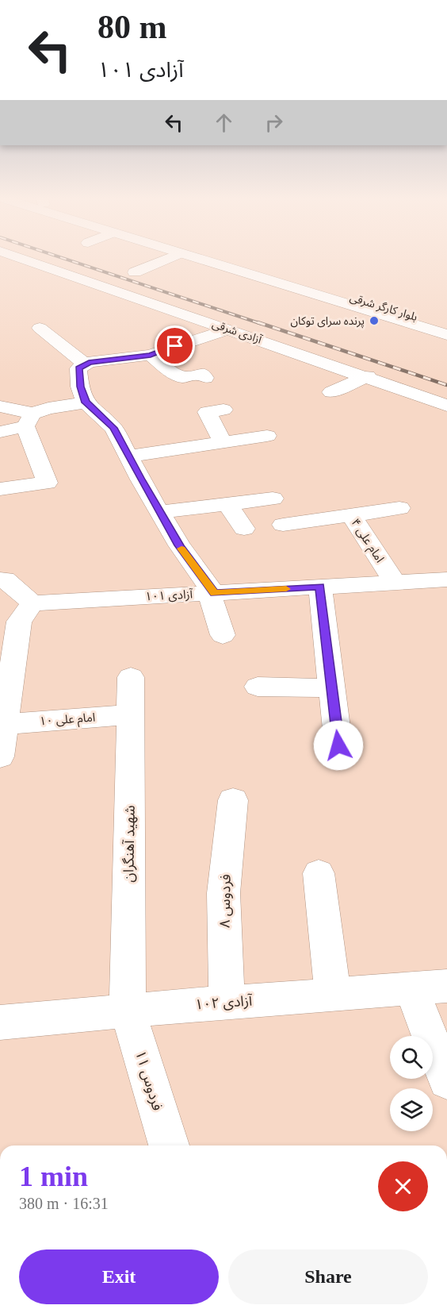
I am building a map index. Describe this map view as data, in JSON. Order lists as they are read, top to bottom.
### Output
{
  "streets": {
    "street": [
      "بلوار کارگر شرقی",
      "آزادی شرقی",
      "امام علی ۴",
      "آزادی ۱۰۱",
      "امام علی ۱۰",
      "شهید آهنگران",
      "فردوس ۸",
      "آزادی ۱۰۲",
      "فردوس ۱۱"
    ]
  },
  "crossings": [
    ["امام علی ۴", "آزادی ۱۰۱"],
    ["امام علی ۱۰", "شهید آهنگران"],
    ["شهید آهنگران", "آزادی ۱۰۲"],
    ["شهید آهنگران", "فردوس ۱۱"],
    ["فردوس ۸", "آزادی ۱۰۲"],
    ["آزادی ۱۰۲", "فردوس ۱۱"]
  ],
  "places": ["پرنده سرای توکان"],
  "page": {
    "turn": ["80 m", "آزادی ۱۰۱"],
    "heading": ["1 min", "380 m · 16:31"],
    "buttons": ["Exit", "Share"]
  }
}
